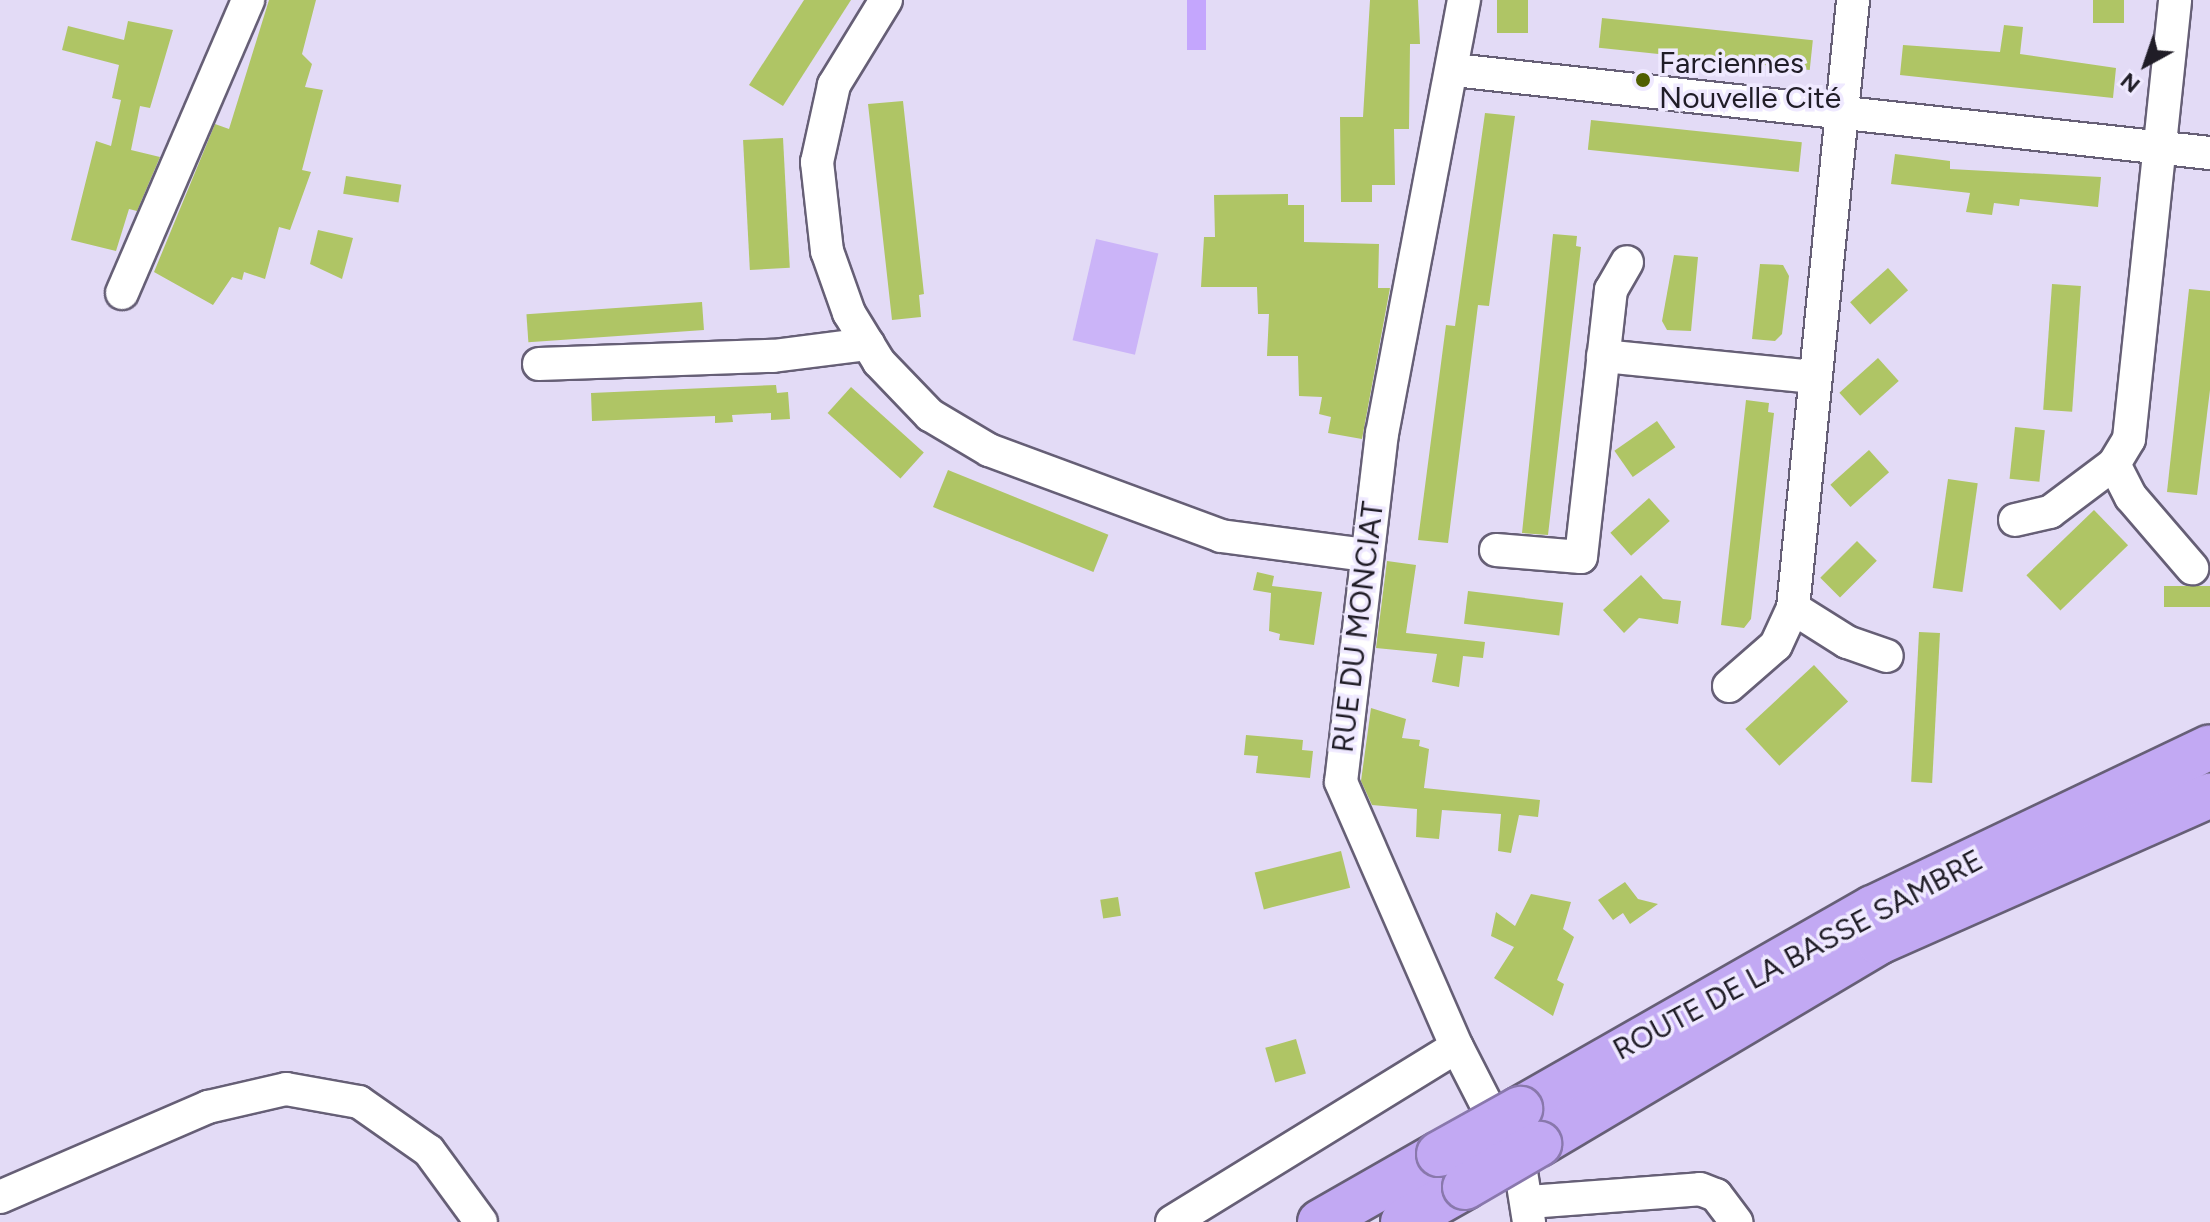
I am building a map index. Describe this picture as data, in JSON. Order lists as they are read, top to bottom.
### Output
{
  "streets": {
    "highway": ["ROUTE DE LA BASSE SAMBRE"],
    "street": ["RUE DU MONCIAT"]
  },
  "places": ["Farciennes Nouvelle Cité"],
  "north": "bottom left"
}
